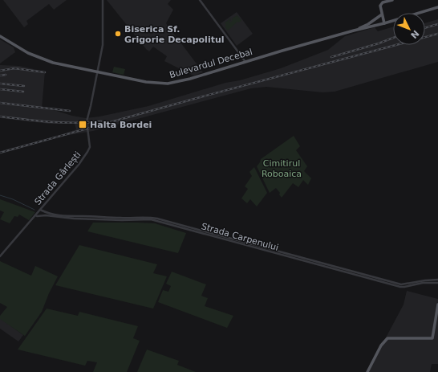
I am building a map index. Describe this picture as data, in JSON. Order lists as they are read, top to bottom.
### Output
{
  "streets": {
    "main road": ["Bulevardul Decebal"],
    "street": ["Strada Gârlești", "Strada Carpenului"]
  },
  "crossings": [
    ["Bulevardul Decebal", "Strada Gârlești"],
    ["Strada Gârlești", "Strada Carpenului"]
  ],
  "parks": ["Cimitirul Roboaica"],
  "places": {
    "other": ["Biserica Sf. Grigorie Decapolitul"],
    "transit": ["Halta Bordei"]
  },
  "north": "bottom right"
}
